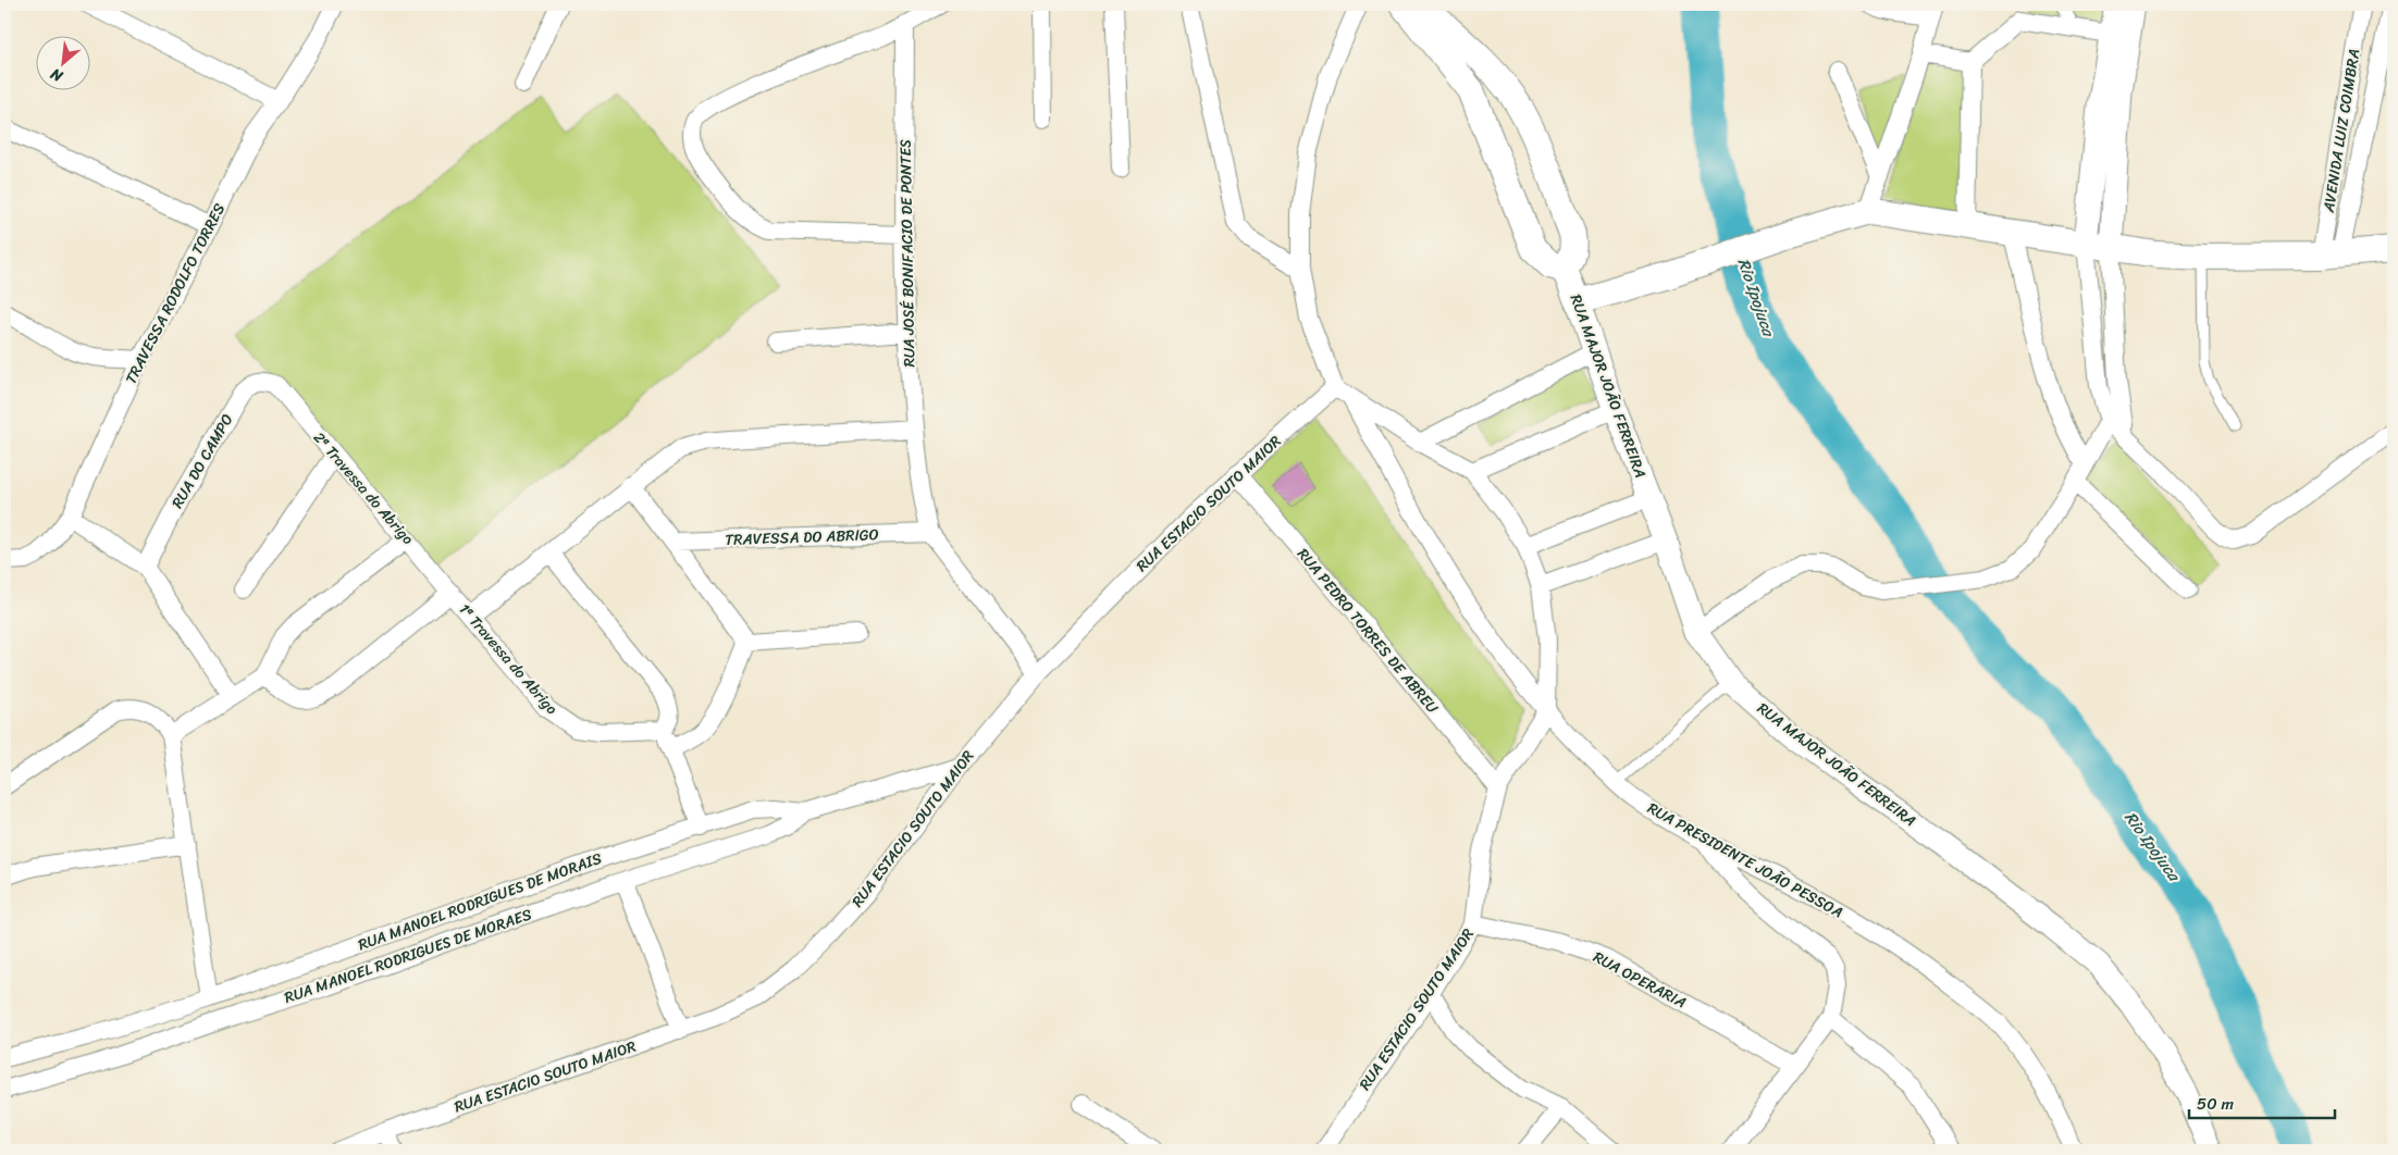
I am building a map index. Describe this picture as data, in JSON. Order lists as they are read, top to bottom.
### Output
{
  "streets": {
    "main road": ["RUA MAJOR JOÃO FERREIRA"],
    "street": [
      "AVENIDA LUIZ COIMBRA",
      "RUA JOSÉ BONIFACIO DE PONTES",
      "TRAVESSA RODOLFO TORRES",
      "RUA DO CAMPO",
      "2ª Travessa do Abrigo",
      "RUA ESTACIO SOUTO MAIOR",
      "TRAVESSA DO ABRIGO",
      "RUA PEDRO TORRES DE ABREU",
      "1ª Travessa do Abrigo",
      "RUA PRESIDENTE JOÃO PESSOA",
      "RUA MANOEL RODRIGUES DE MORAIS",
      "RUA MANOEL RODRIGUES DE MORAES",
      "RUA OPERARIA"
    ]
  },
  "crossings": [
    ["RUA JOSÉ BONIFACIO DE PONTES", "RUA ESTACIO SOUTO MAIOR"],
    ["RUA JOSÉ BONIFACIO DE PONTES", "TRAVESSA DO ABRIGO"],
    ["RUA DO CAMPO", "2ª Travessa do Abrigo"],
    ["2ª Travessa do Abrigo", "1ª Travessa do Abrigo"],
    ["RUA ESTACIO SOUTO MAIOR", "RUA PEDRO TORRES DE ABREU"],
    ["RUA ESTACIO SOUTO MAIOR", "RUA PRESIDENTE JOÃO PESSOA"],
    ["RUA ESTACIO SOUTO MAIOR", "RUA MANOEL RODRIGUES DE MORAIS"],
    ["RUA ESTACIO SOUTO MAIOR", "RUA OPERARIA"],
    ["RUA MANOEL RODRIGUES DE MORAIS", "RUA MANOEL RODRIGUES DE MORAES"]
  ],
  "water": ["Rio Ipojuca"],
  "scale_bar": "50 m",
  "north": "bottom left"
}
